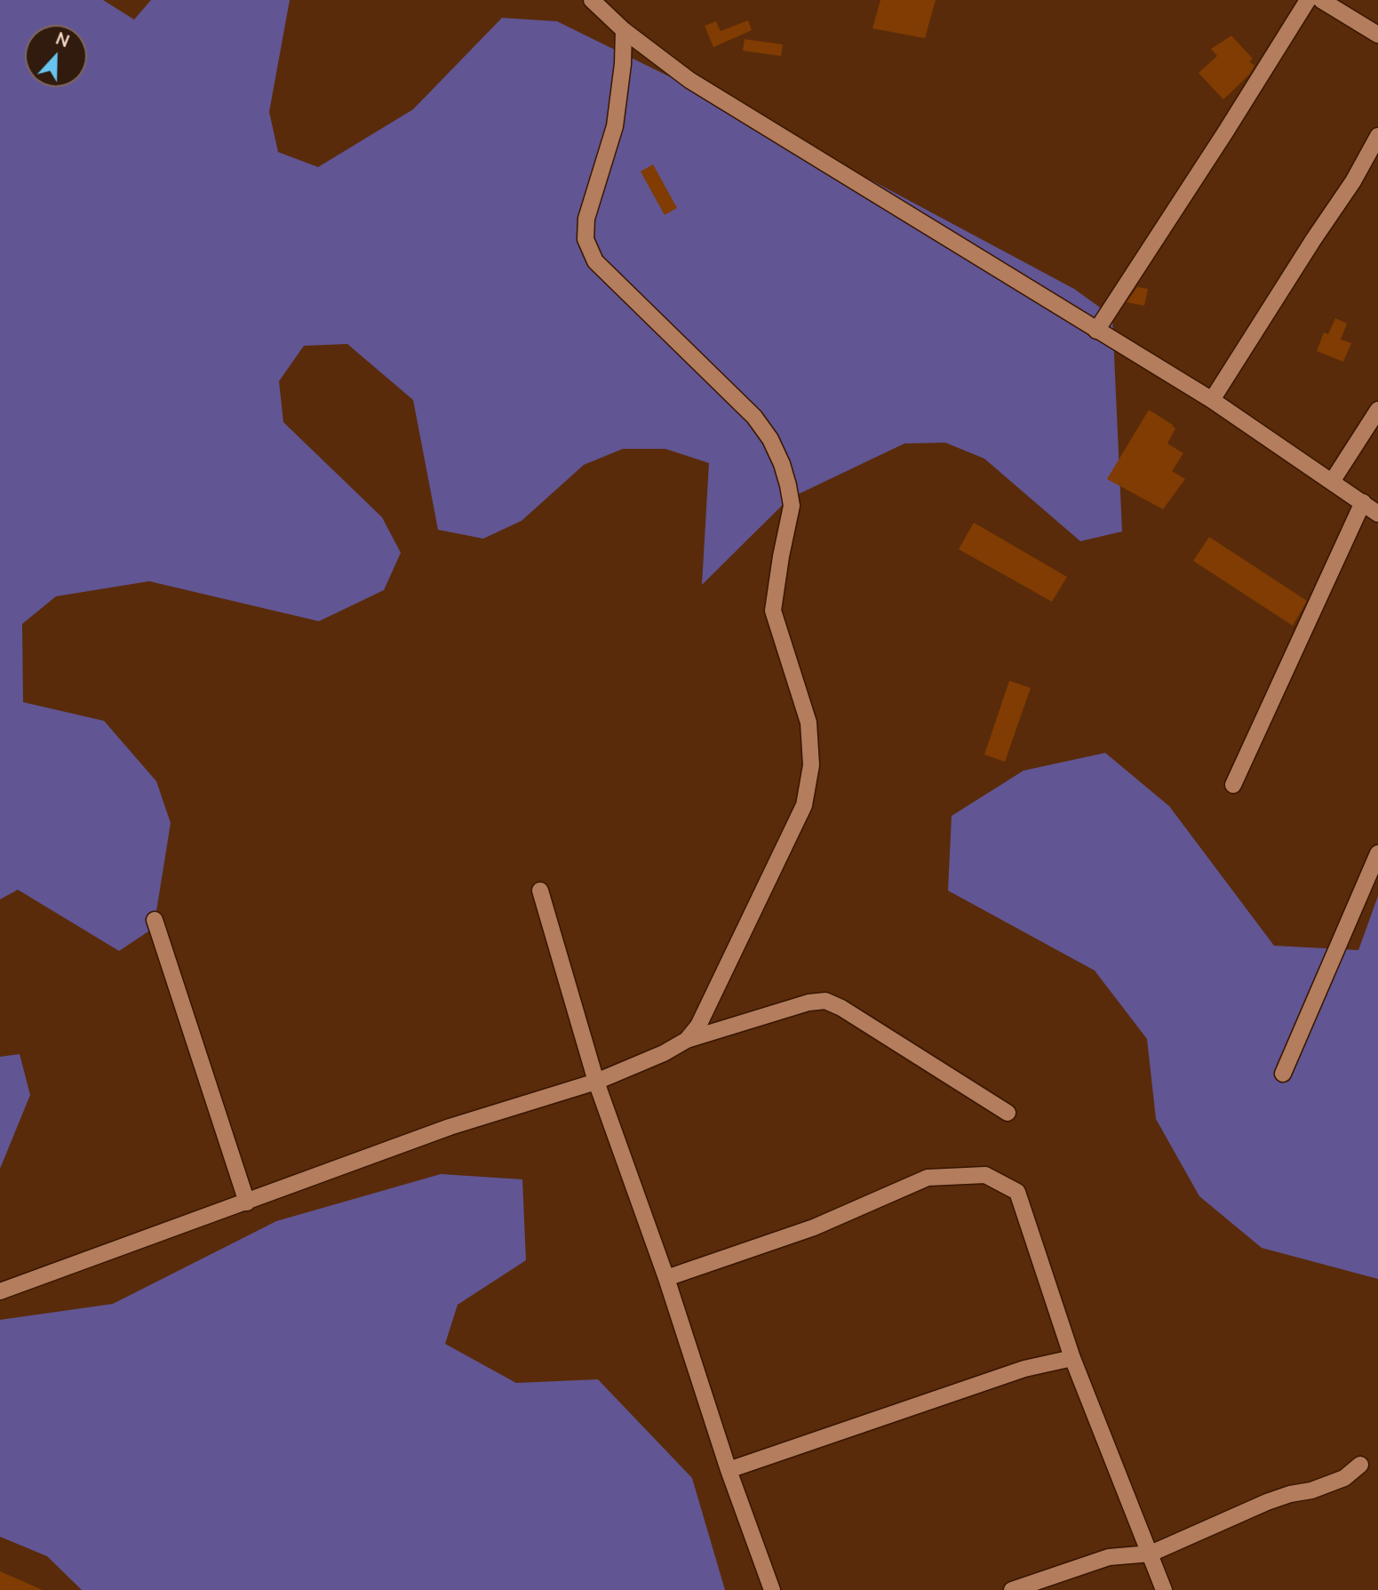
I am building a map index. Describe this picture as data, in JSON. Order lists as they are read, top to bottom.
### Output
{
  "north": "top"
}
